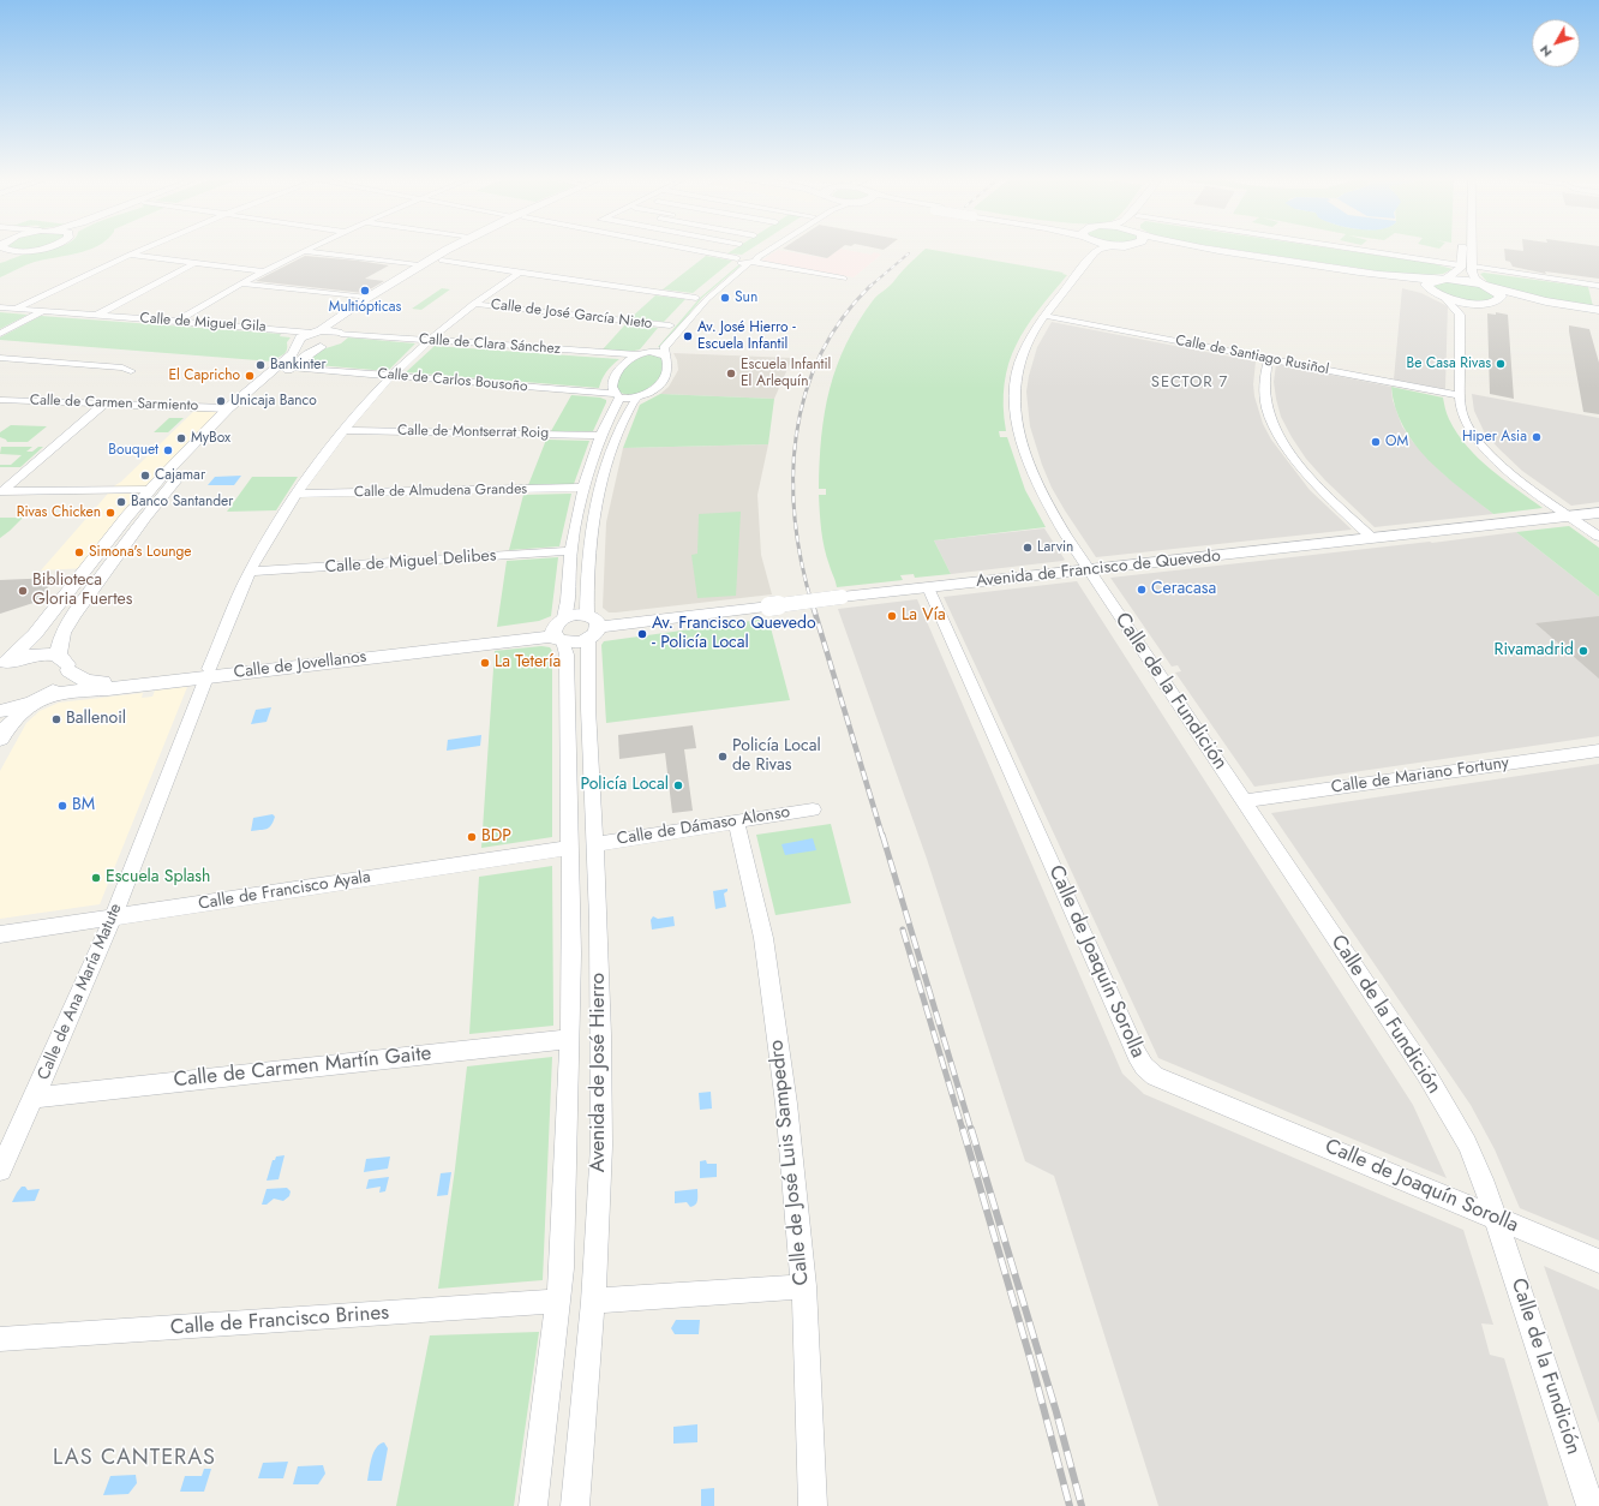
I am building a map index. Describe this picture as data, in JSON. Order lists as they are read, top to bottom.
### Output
{
  "streets": {
    "street": [
      "Calle de José García Nieto",
      "Calle de Miguel Gila",
      "Calle de Clara Sánchez",
      "Calle de Santiago Rusiñol",
      "Calle de Carlos Bousoño",
      "Calle de Carmen Sarmiento",
      "Calle de Montserrat Roig",
      "Calle de Almudena Grandes",
      "Calle de Miguel Delibes",
      "Avenida de Francisco de Quevedo",
      "Calle de Jovellanos",
      "Calle de la Fundición",
      "Calle de Mariano Fortuny",
      "Calle de Dámaso Alonso",
      "Calle de Francisco Ayala",
      "Calle de Joaquín Sorolla",
      "Calle de Ana María Matute",
      "Calle de Carmen Martín Gaite",
      "Avenida de José Hierro",
      "Calle de José Luis Sampedro",
      "Calle de Francisco Brines"
    ]
  },
  "crossings": [
    ["Calle de José García Nieto", "Calle de Clara Sánchez"],
    ["Calle de José García Nieto", "Calle de Carlos Bousoño"],
    ["Calle de José García Nieto", "Calle de Ana María Matute"],
    ["Calle de José García Nieto", "Avenida de José Hierro"],
    ["Calle de Clara Sánchez", "Calle de Carlos Bousoño"],
    ["Calle de Clara Sánchez", "Calle de Ana María Matute"],
    ["Calle de Clara Sánchez", "Avenida de José Hierro"],
    ["Calle de Santiago Rusiñol", "Calle de la Fundición"],
    ["Calle de Carlos Bousoño", "Calle de Ana María Matute"],
    ["Calle de Carlos Bousoño", "Avenida de José Hierro"],
    ["Calle de Montserrat Roig", "Calle de Ana María Matute"],
    ["Calle de Montserrat Roig", "Avenida de José Hierro"],
    ["Calle de Almudena Grandes", "Calle de Ana María Matute"],
    ["Calle de Almudena Grandes", "Avenida de José Hierro"],
    ["Calle de Miguel Delibes", "Calle de Ana María Matute"],
    ["Calle de Miguel Delibes", "Avenida de José Hierro"],
    ["Avenida de Francisco de Quevedo", "Calle de la Fundición"],
    ["Avenida de Francisco de Quevedo", "Calle de Joaquín Sorolla"],
    ["Avenida de Francisco de Quevedo", "Avenida de José Hierro"],
    ["Calle de Jovellanos", "Calle de Ana María Matute"],
    ["Calle de Jovellanos", "Avenida de José Hierro"],
    ["Calle de la Fundición", "Calle de Mariano Fortuny"],
    ["Calle de la Fundición", "Calle de Joaquín Sorolla"],
    ["Calle de Dámaso Alonso", "Avenida de José Hierro"],
    ["Calle de Dámaso Alonso", "Calle de José Luis Sampedro"],
    ["Calle de Francisco Ayala", "Calle de Ana María Matute"],
    ["Calle de Francisco Ayala", "Avenida de José Hierro"],
    ["Calle de Ana María Matute", "Calle de Carmen Martín Gaite"],
    ["Calle de Carmen Martín Gaite", "Avenida de José Hierro"],
    ["Avenida de José Hierro", "Calle de Francisco Brines"]
  ],
  "districts": ["SECTOR 7", "LAS CANTERAS"],
  "places": [
    "Multiópticas",
    "Sun",
    "Av. José Hierro - Escuela Infantil",
    "Be Casa Rivas",
    "Bankinter",
    "Escuela Infantil El Arlequín",
    "El Capricho",
    "Unicaja Banco",
    "Hiper Asia",
    "MyBox",
    "OM",
    "Bouquet",
    "Cajamar",
    "Banco Santander",
    "Rivas Chicken",
    "Larvin",
    "Simona's Lounge",
    "Ceracasa",
    "Biblioteca Gloria Fuertes",
    "La Vía",
    "Av. Francisco Quevedo - Policía Local",
    "Rivamadrid",
    "La Tetería",
    "Ballenoil",
    "Policía Local de Rivas",
    "Policía Local",
    "BM",
    "BDP",
    "Escuela Splash"
  ],
  "north": "bottom left"
}
